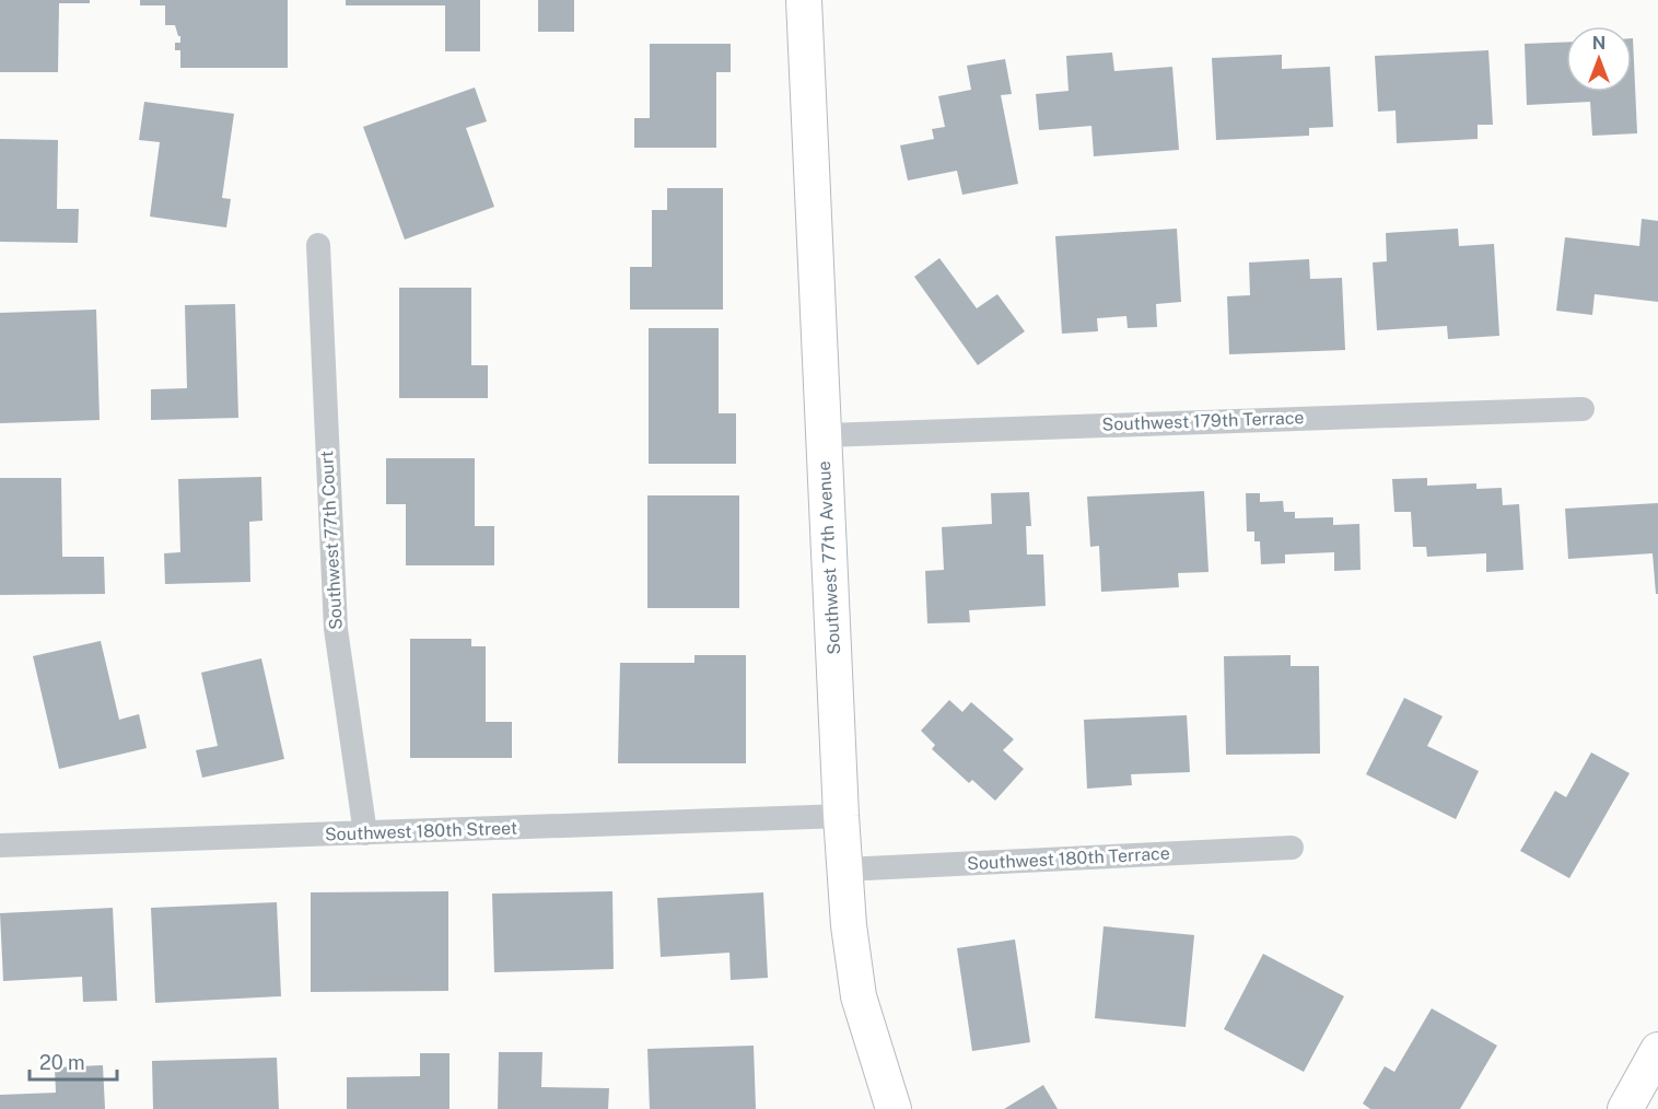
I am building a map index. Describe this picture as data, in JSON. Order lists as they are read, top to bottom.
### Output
{
  "streets": {
    "street": [
      "Southwest 179th Terrace",
      "Southwest 77th Court",
      "Southwest 77th Avenue",
      "Southwest 180th Street",
      "Southwest 180th Terrace"
    ]
  },
  "crossings": [
    ["Southwest 179th Terrace", "Southwest 77th Avenue"],
    ["Southwest 77th Court", "Southwest 180th Street"],
    ["Southwest 77th Avenue", "Southwest 180th Street"],
    ["Southwest 77th Avenue", "Southwest 180th Terrace"]
  ],
  "scale_bar": "20 m",
  "north": "top"
}
